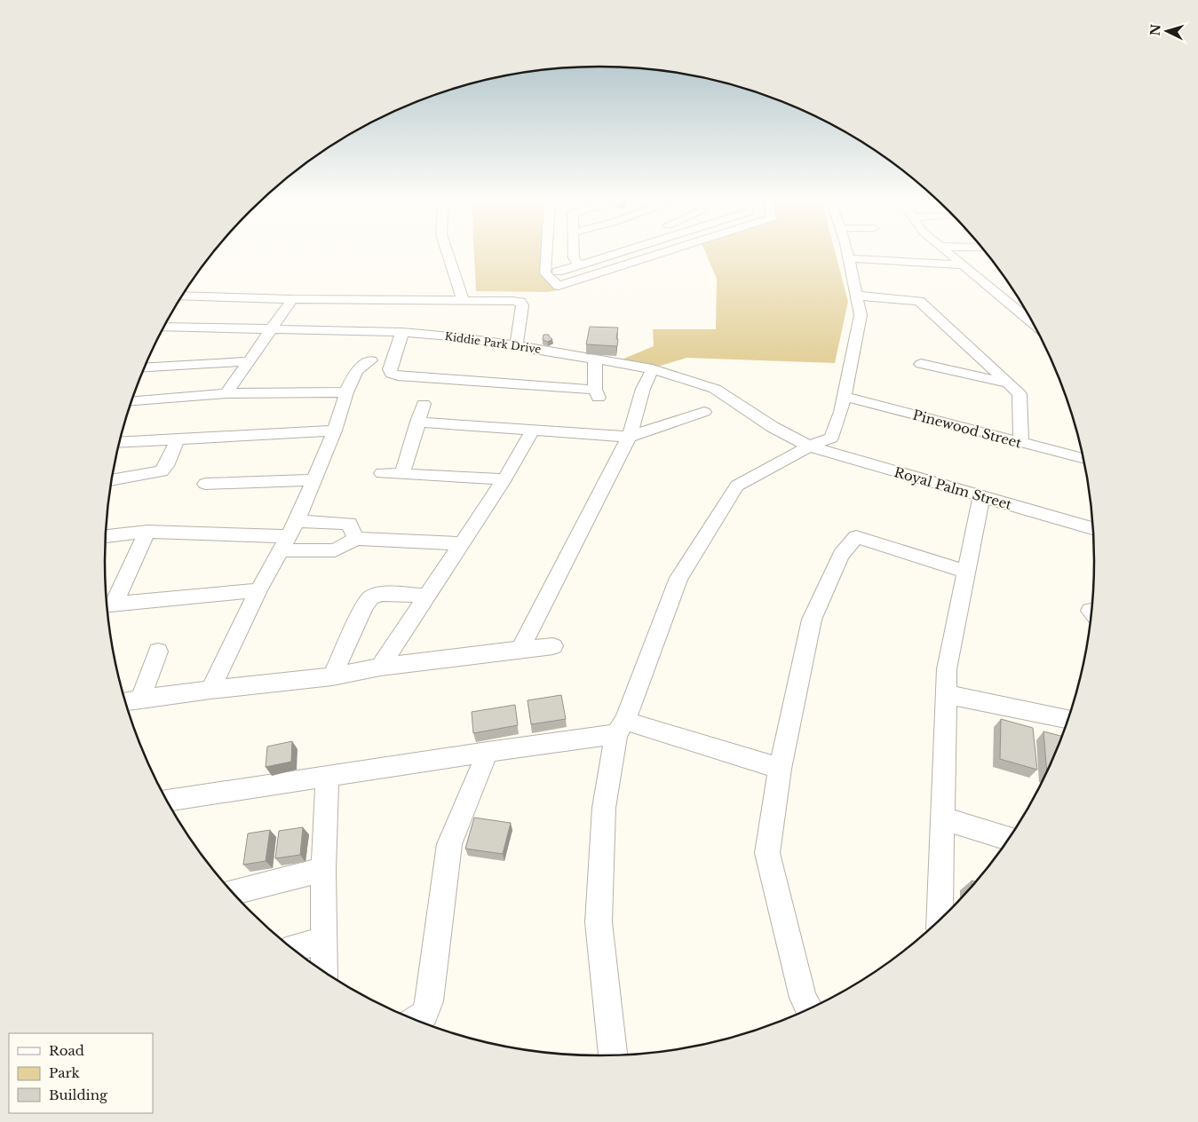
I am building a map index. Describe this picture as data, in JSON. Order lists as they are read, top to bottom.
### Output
{
  "streets": {
    "street": ["Kiddie Park Drive", "Pinewood Street", "Royal Palm Street"]
  },
  "crossings": [
    ["Kiddie Park Drive", "Royal Palm Street"]
  ],
  "legend": ["Road", "Park", "Building"],
  "north": "left"
}
